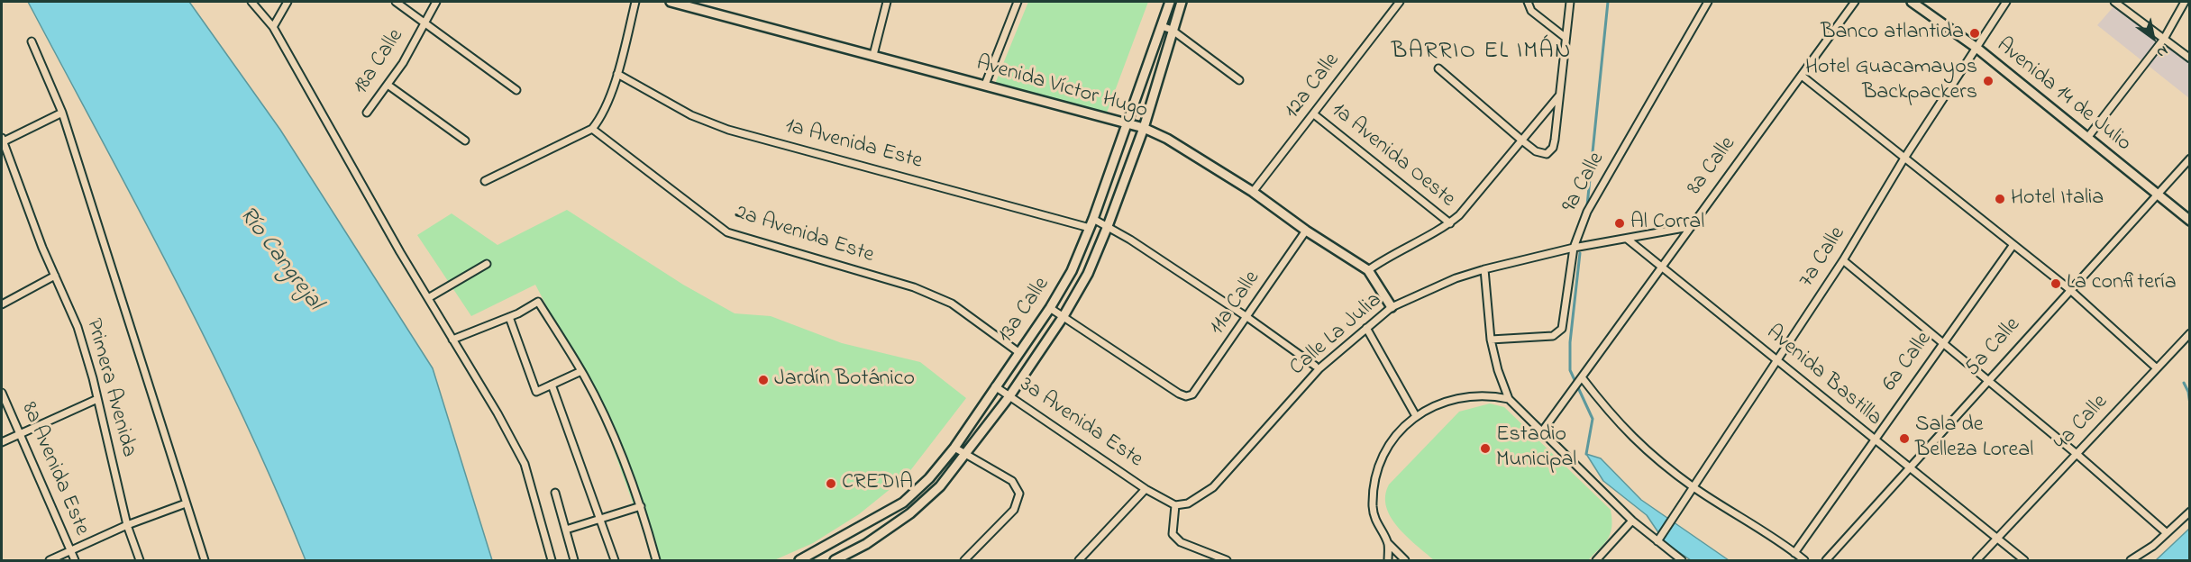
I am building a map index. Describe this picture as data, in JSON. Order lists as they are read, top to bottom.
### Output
{
  "streets": {
    "street": [
      "18a Calle",
      "12a Calle",
      "Avenida Víctor Hugo",
      "Avenida 14 de Julio",
      "1a Avenida Este",
      "1a Avenida Oeste",
      "8a Calle",
      "9a Calle",
      "2a Avenida Este",
      "7a Calle",
      "11a Calle",
      "13a Calle",
      "Calle La Julia",
      "5a Calle",
      "6a Calle",
      "Avenida Bastilla",
      "Primera Avenida",
      "3a Avenida Este",
      "4a Calle",
      "8a Avenida Este"
    ]
  },
  "crossings": [
    ["12a Calle", "Avenida Víctor Hugo"],
    ["12a Calle", "1a Avenida Oeste"],
    ["Avenida Víctor Hugo", "11a Calle"],
    ["Avenida Víctor Hugo", "13a Calle"],
    ["Avenida Víctor Hugo", "Calle La Julia"],
    ["Avenida 14 de Julio", "7a Calle"],
    ["Avenida 14 de Julio", "5a Calle"],
    ["1a Avenida Este", "13a Calle"],
    ["8a Calle", "Calle La Julia"],
    ["8a Calle", "Avenida Bastilla"],
    ["9a Calle", "Calle La Julia"],
    ["2a Avenida Este", "13a Calle"],
    ["7a Calle", "Avenida Bastilla"],
    ["11a Calle", "13a Calle"],
    ["13a Calle", "3a Avenida Este"],
    ["Calle La Julia", "Avenida Bastilla"],
    ["5a Calle", "Avenida Bastilla"],
    ["6a Calle", "Avenida Bastilla"],
    ["Avenida Bastilla", "4a Calle"]
  ],
  "districts": ["BARRIO EL IMÁN"],
  "water": ["Río Cangrejal"],
  "places": [
    "Banco atlantida",
    "Hotel Guacamayos Backpackers",
    "Hotel Italia",
    "Al Corral",
    "La confitería",
    "Jardín Botánico",
    "Sala de Belleza Loreal",
    "Estadio Municipal",
    "CREDIA"
  ],
  "north": "bottom right"
}
